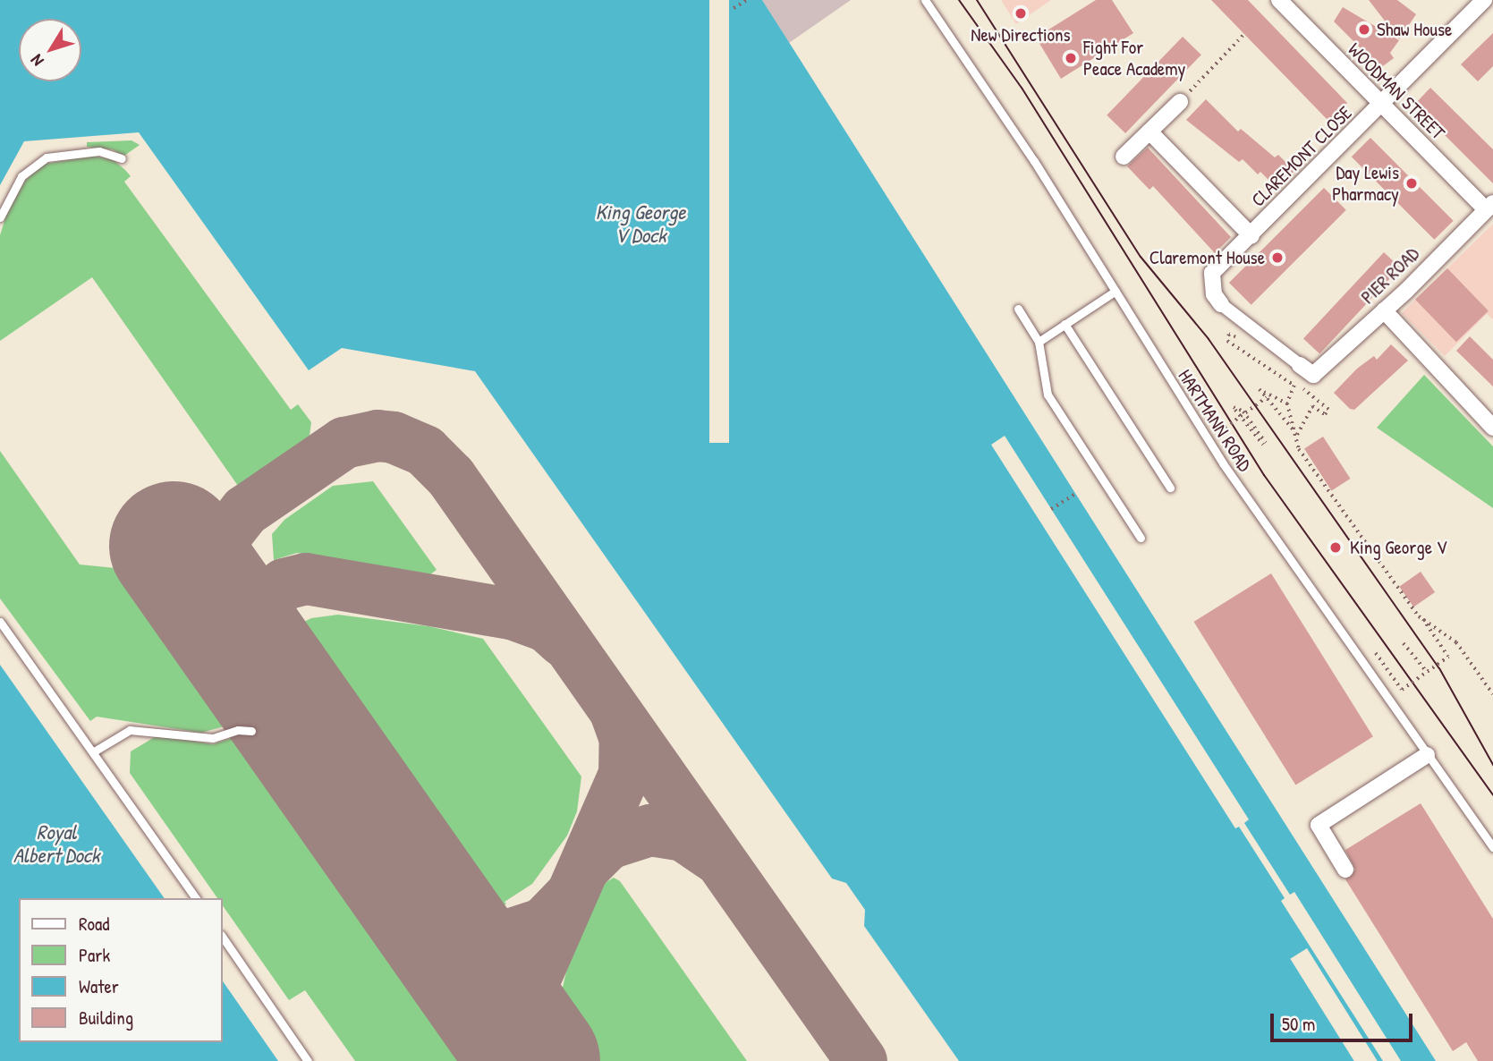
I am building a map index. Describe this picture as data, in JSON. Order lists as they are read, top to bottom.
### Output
{
  "streets": {
    "street": ["WOODMAN STREET", "CLAREMONT CLOSE", "PIER ROAD"],
    "lane": ["HARTMANN ROAD"]
  },
  "crossings": [
    ["WOODMAN STREET", "CLAREMONT CLOSE"],
    ["WOODMAN STREET", "PIER ROAD"],
    ["CLAREMONT CLOSE", "PIER ROAD"]
  ],
  "water": ["King George V Dock", "Royal Albert Dock"],
  "places": [
    "New Directions",
    "Shaw House",
    "Fight For Peace Academy",
    "Day Lewis Pharmacy",
    "Claremont House",
    "King George V"
  ],
  "legend": [
    "Road",
    "Park",
    "Water",
    "Building"
  ],
  "scale_bar": "50 m",
  "north": "bottom left"
}
